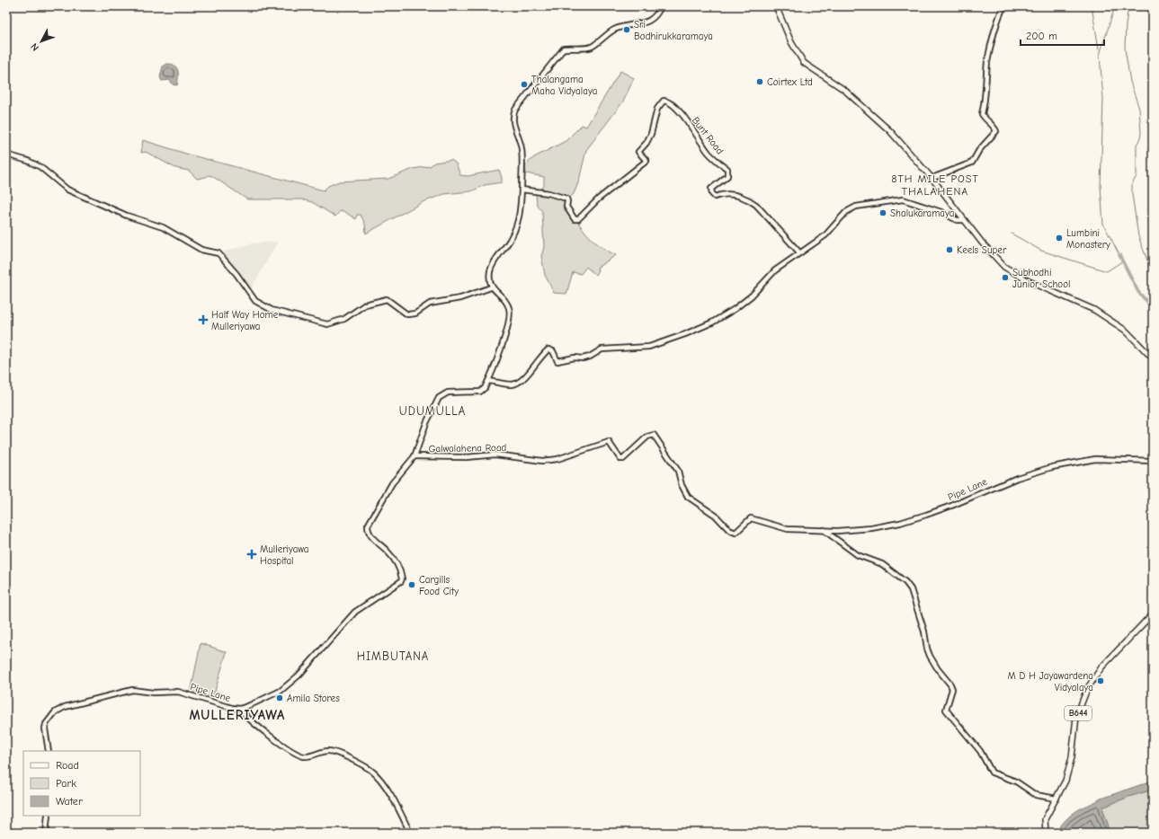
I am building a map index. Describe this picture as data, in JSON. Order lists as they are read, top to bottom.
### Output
{
  "streets": {
    "main road": ["B644"],
    "street": ["Bunt Road", "Galwalahena Road", "Pipe Lane"]
  },
  "crossings": [
    ["Galwalahena Road", "Pipe Lane"]
  ],
  "districts": [
    "8TH MILE POST THALAHENA",
    "UDUMULLA",
    "HIMBUTANA",
    "MULLERIYAWA"
  ],
  "places": {
    "other": [
      "Sri Bodhirukkaramaya",
      "Coirtex Ltd",
      "Thalangama Maha Vidyalaya",
      "Shalukaramaya",
      "Lumbini Monastery",
      "Keels Super",
      "Subhodhi Junior School",
      "Cargills Food City",
      "M D H Jayawardena Vidyalaya",
      "Amila Stores"
    ],
    "health": ["Half Way Home Mulleriyawa", "Mulleriyawa Hospital"]
  },
  "legend": ["Road", "Park", "Water"],
  "scale_bar": "200 m",
  "north": "bottom left"
}
